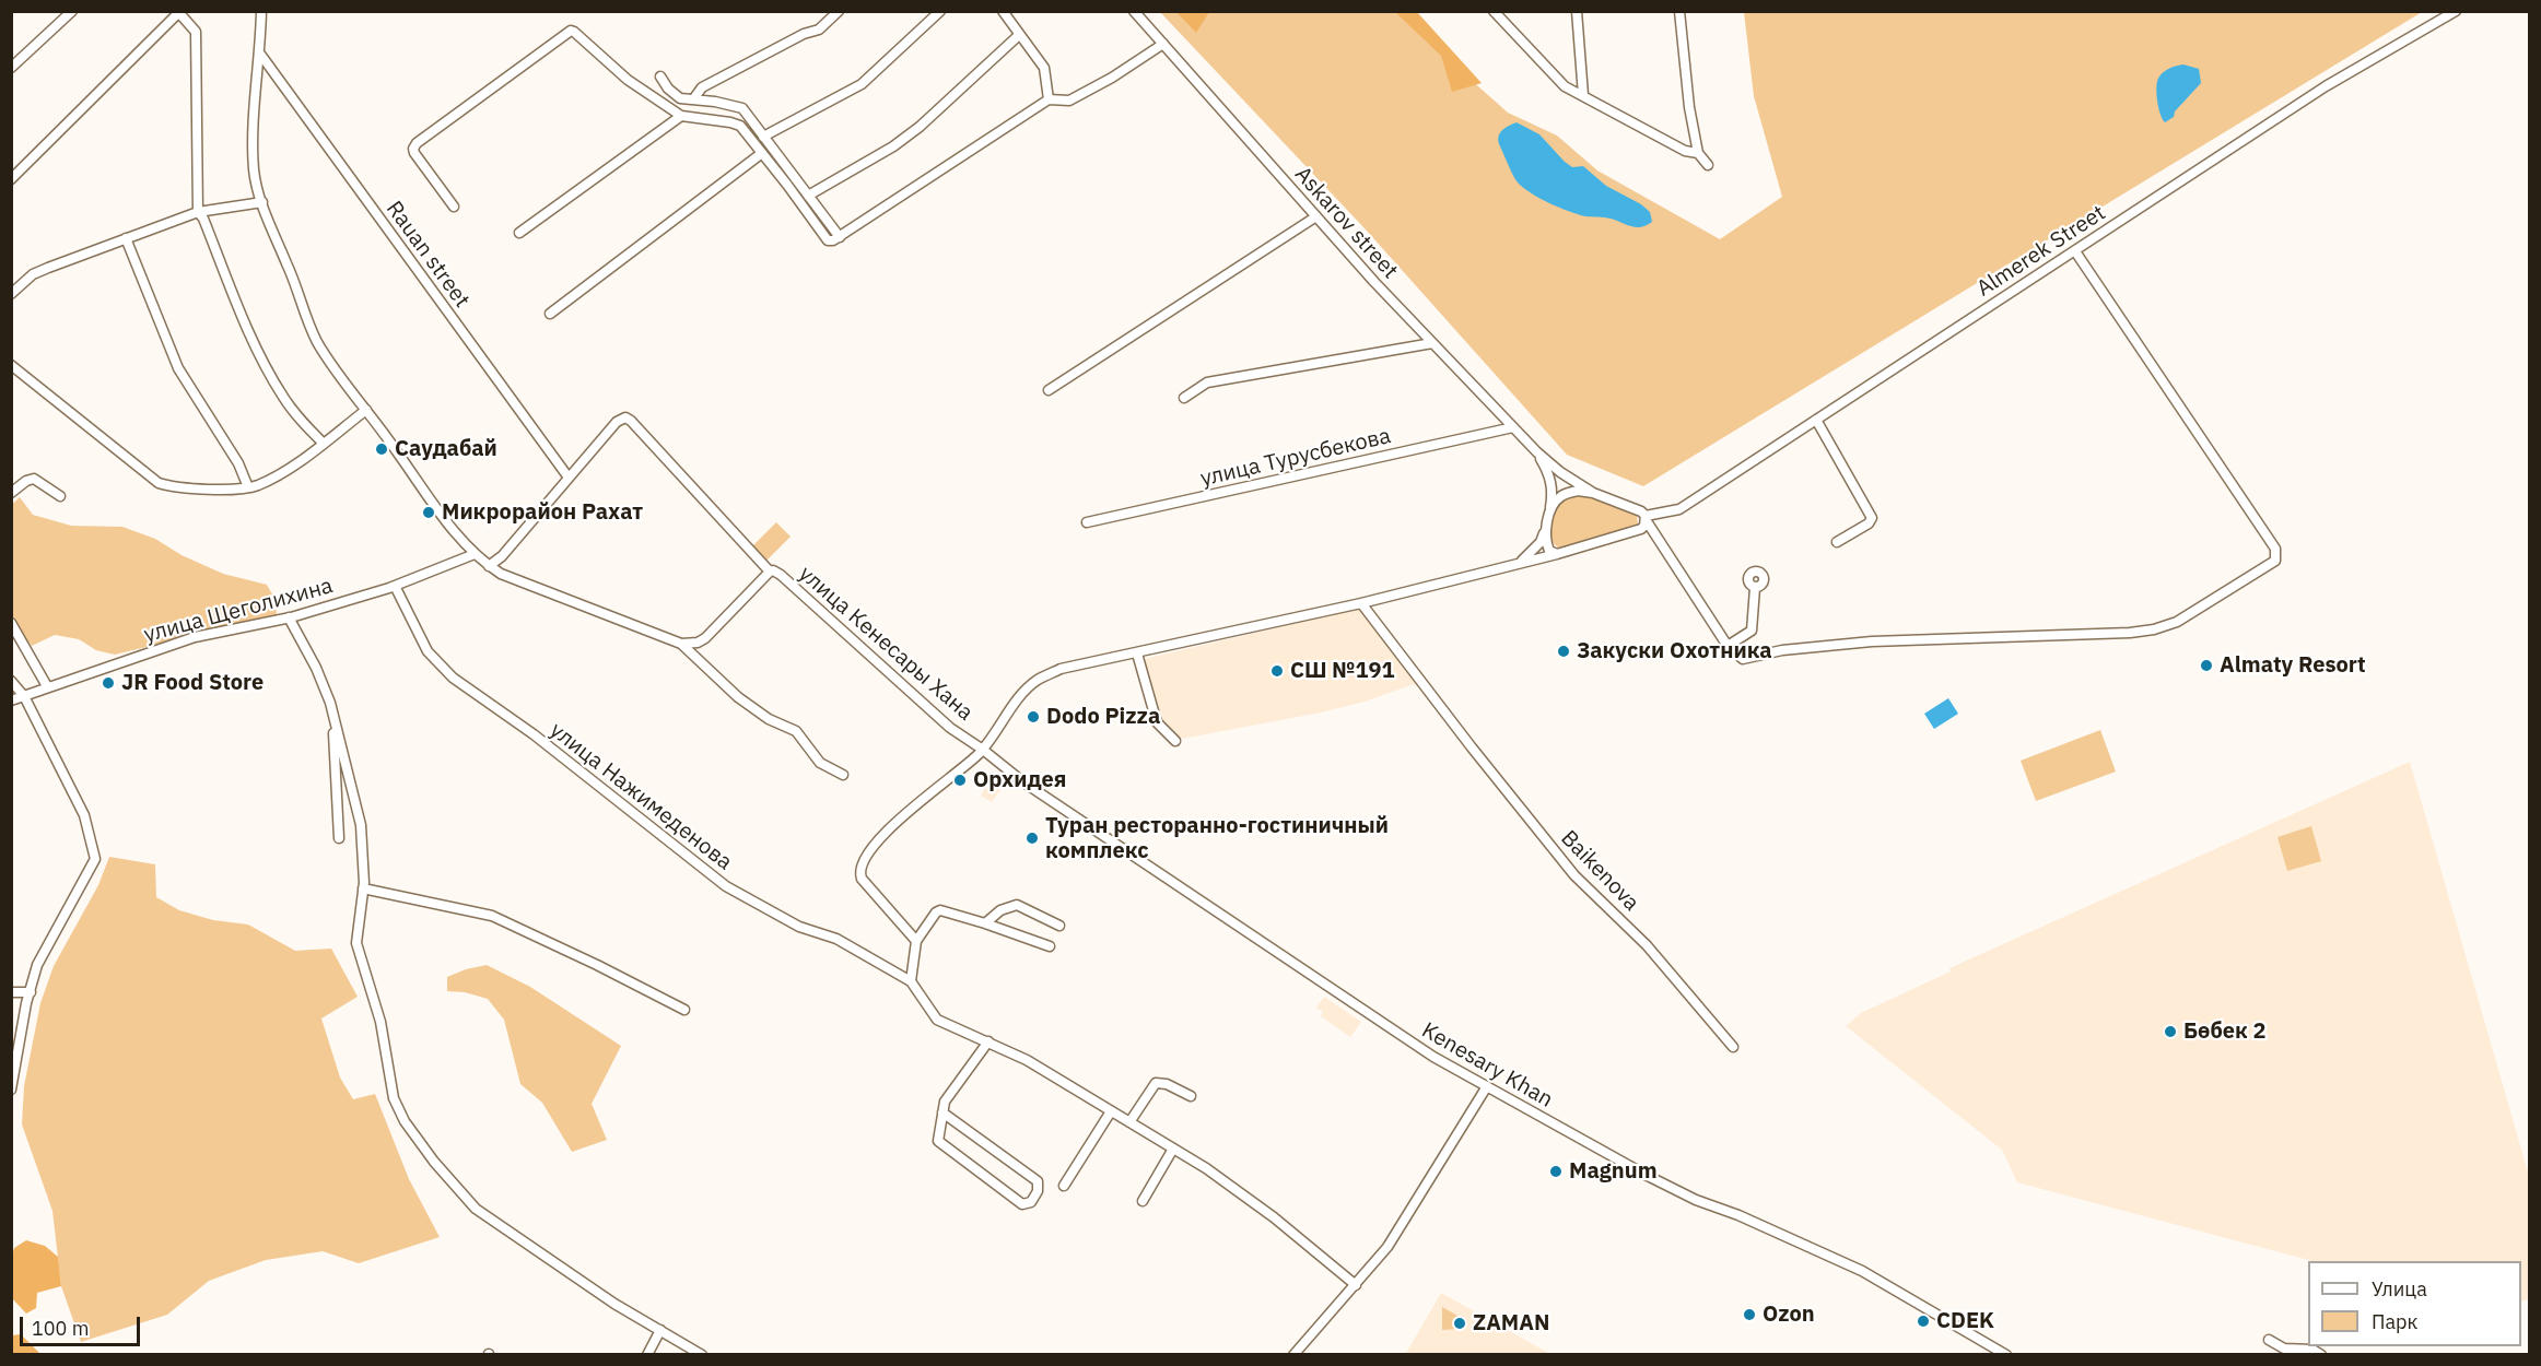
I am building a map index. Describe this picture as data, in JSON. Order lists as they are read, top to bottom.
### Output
{
  "streets": {
    "street": [
      "Askarov street",
      "Almerek Street",
      "Rauan street",
      "улица Турусбекова",
      "улица Щеголихина",
      "улица Кенесары Хана",
      "улица Нажимеденова",
      "Baikenova",
      "Kenesary Khan"
    ]
  },
  "crossings": [
    ["Askarov street", "улица Турусбекова"],
    ["улица Щеголихина", "улица Нажимеденова"],
    ["улица Кенесары Хана", "Kenesary Khan"]
  ],
  "places": [
    "Саудабай",
    "Микрорайон Рахат",
    "Закуски Охотника",
    "Almaty Resort",
    "СШ №191",
    "JR Food Store",
    "Dodo Pizza",
    "Орхидея",
    "Туран ресторанно-гостиничный комплекс",
    "Бөбек 2",
    "Magnum",
    "Ozon",
    "CDEK",
    "ZAMAN"
  ],
  "legend": ["Улица", "Парк"],
  "scale_bar": "100 m"
}
